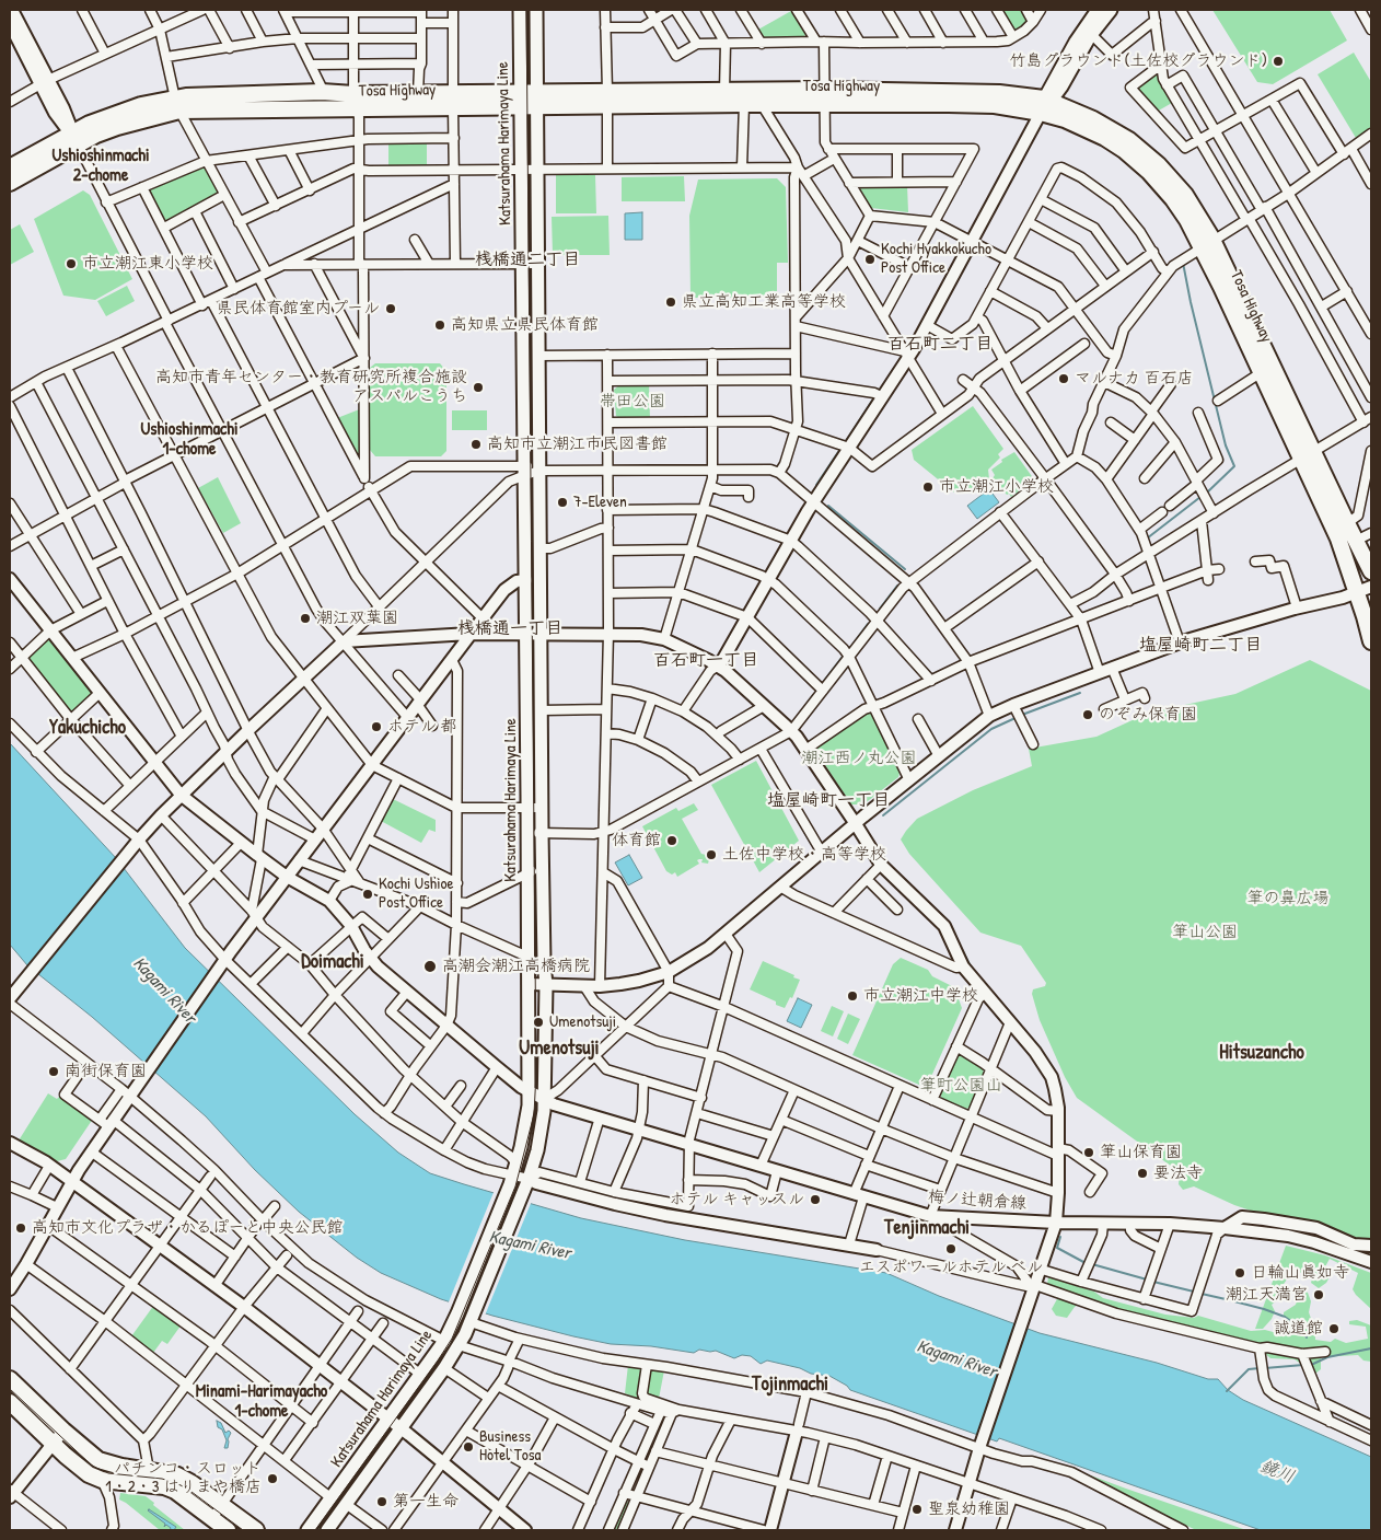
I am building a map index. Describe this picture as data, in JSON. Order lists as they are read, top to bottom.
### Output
{
  "streets": {
    "highway": ["Tosa Highway"],
    "main road": ["Katsurahama Harimaya Line"],
    "street": ["梅ノ辻朝倉線"]
  },
  "crossings": [
    ["Tosa Highway", "Katsurahama Harimaya Line"],
    ["Katsurahama Harimaya Line", "梅ノ辻朝倉線"]
  ],
  "districts": [
    "Ushioshinmachi 2-chome",
    "桟橋通二丁目",
    "百石町二丁目",
    "Ushioshinmachi 1-chome",
    "桟橋通一丁目",
    "塩屋崎町二丁目",
    "百石町一丁目",
    "Yakuchicho",
    "塩屋崎町一丁目",
    "Doimachi",
    "Umenotsuji",
    "Hitsuzancho",
    "Tenjinmachi",
    "Tojinmachi",
    "Minami-Harimayacho 1-chome"
  ],
  "water": ["Kagami River", "鏡川"],
  "parks": [
    "帯田公園",
    "潮江西ノ丸公園",
    "筆の鼻広場",
    "筆山公園",
    "筆町公園山"
  ],
  "places": [
    "竹島グラウンド(土佐校グラウンド)",
    "Kochi Hyakkokucho Post Office",
    "市立潮江東小学校",
    "県立高知工業高等学校",
    "県民体育館室内プール",
    "高知県立県民体育館",
    "マルナカ 百石店",
    "高知市青年センター・教育研究所複合施設 アスパルこうち",
    "高知市立潮江市民図書館",
    "市立潮江小学校",
    "7-Eleven",
    "潮江双葉園",
    "のぞみ保育園",
    "ホテル 都",
    "体育館",
    "土佐中学校・高等学校",
    "Kochi Ushioe Post Office",
    "高潮会潮江高橋病院",
    "市立潮江中学校",
    "Umenotsuji",
    "南街保育園",
    "筆山保育園",
    "要法寺",
    "ホテル キャッスル",
    "高知市文化プラザ・かるぽーと中央公民館",
    "エスポワールホテル ベル",
    "日輪山眞如寺",
    "潮江天満宮",
    "誠道館",
    "Business Hotel Tosa",
    "パチンコ・スロット 1・2・3 はりまや橋店",
    "第一生命",
    "聖泉幼稚園"
  ]
}
